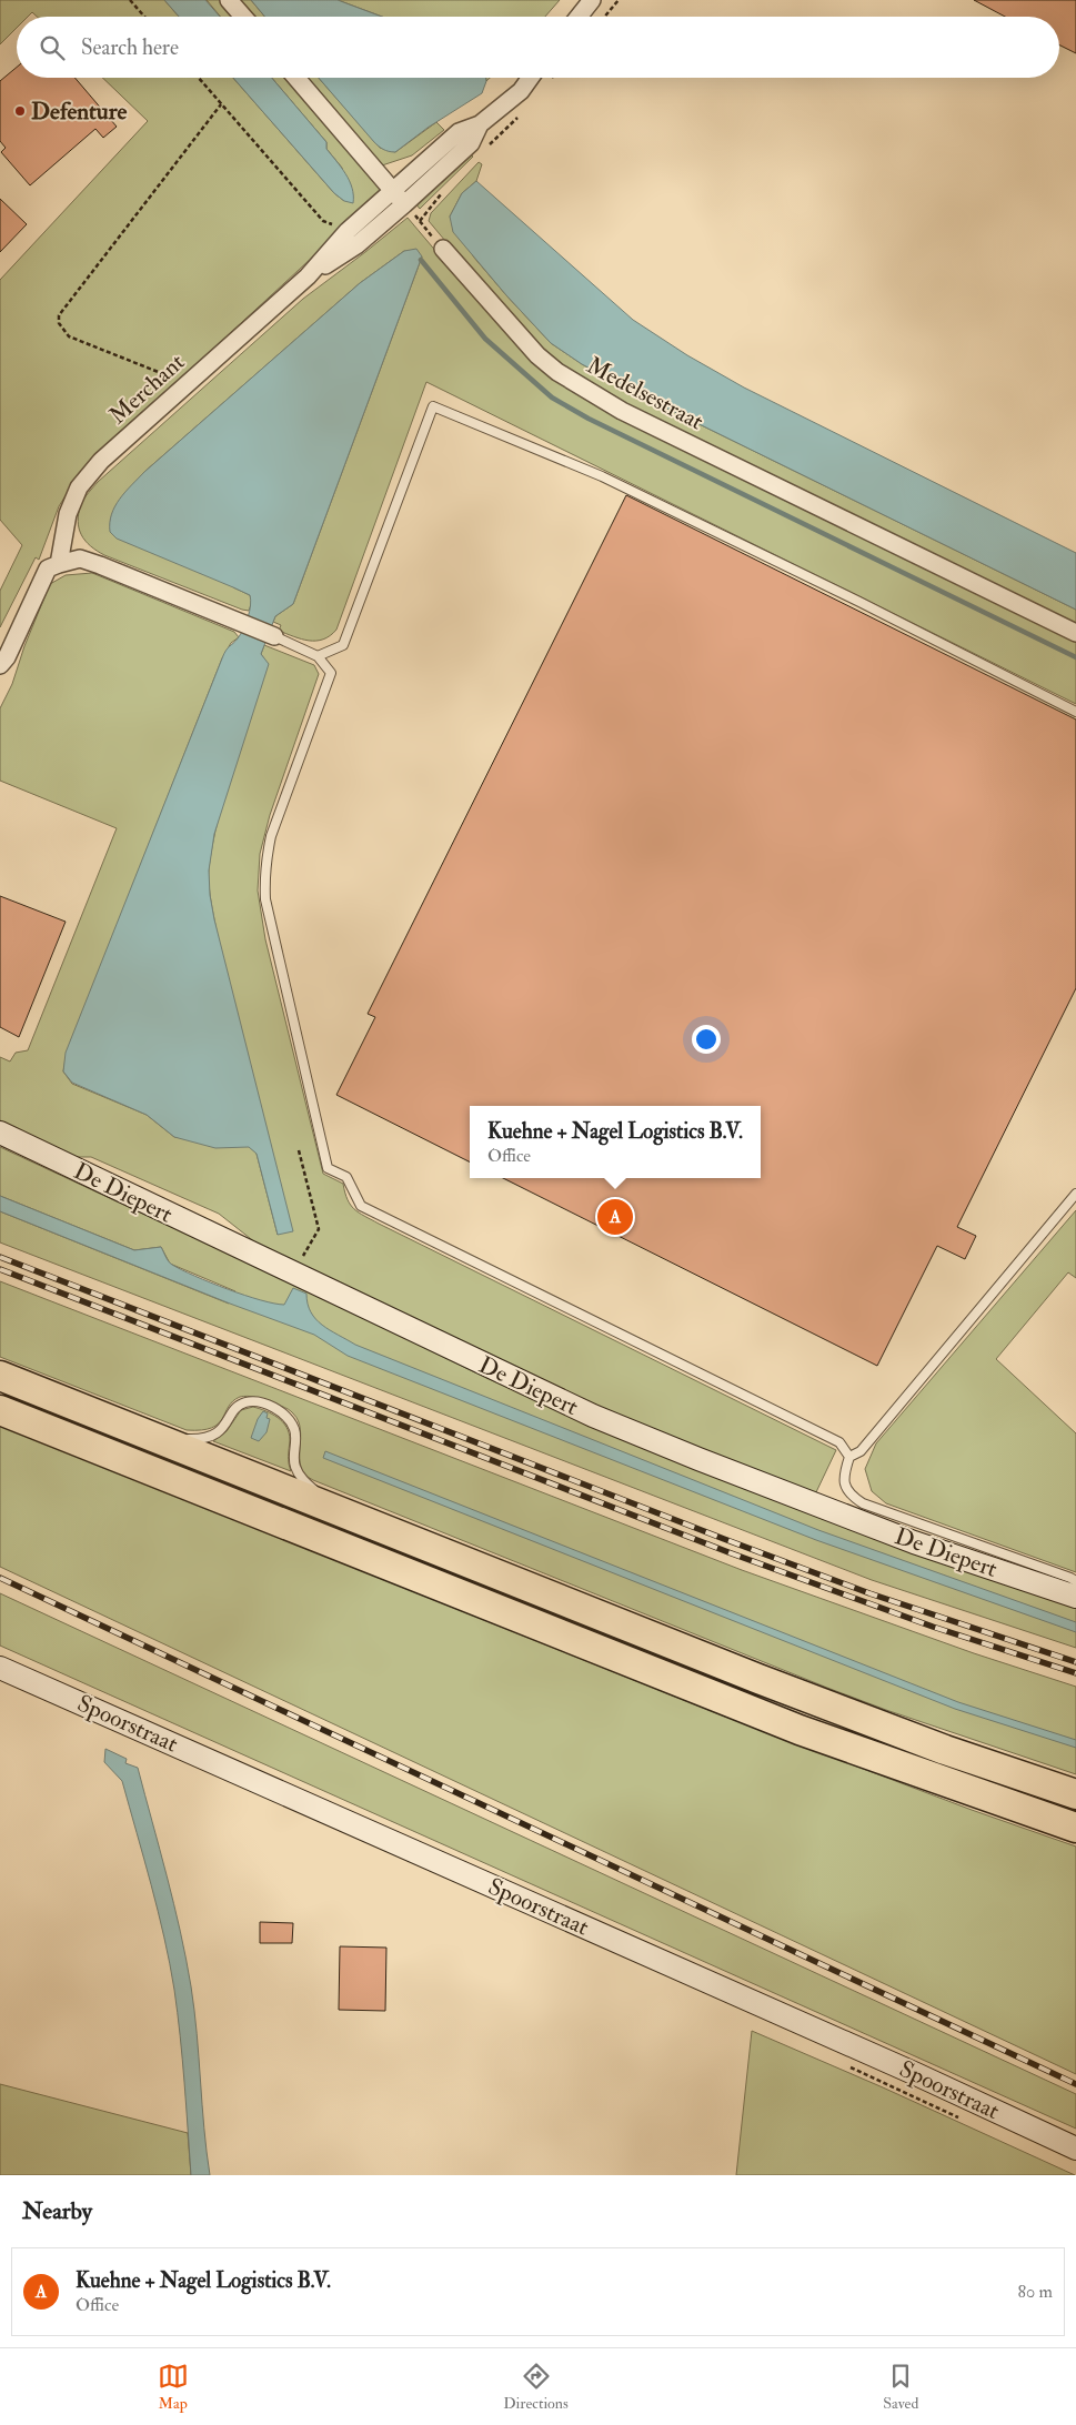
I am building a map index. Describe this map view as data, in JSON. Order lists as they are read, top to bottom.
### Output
{
  "streets": {
    "main road": ["De Diepert", "Spoorstraat"],
    "street": ["Merchant", "Medelsestraat"]
  },
  "places": ["Defenture"],
  "page": {
    "search": "Search here",
    "popup": ["Kuehne + Nagel Logistics B.V.", "Office"],
    "pins": "A",
    "heading": "Nearby",
    "list": [
      {
        "mark": "A",
        "name": "Kuehne + Nagel Logistics B.V.",
        "note": "Office",
        "value": "80 m"
      }
    ],
    "nav": ["Map", "Directions", "Saved"]
  }
}
